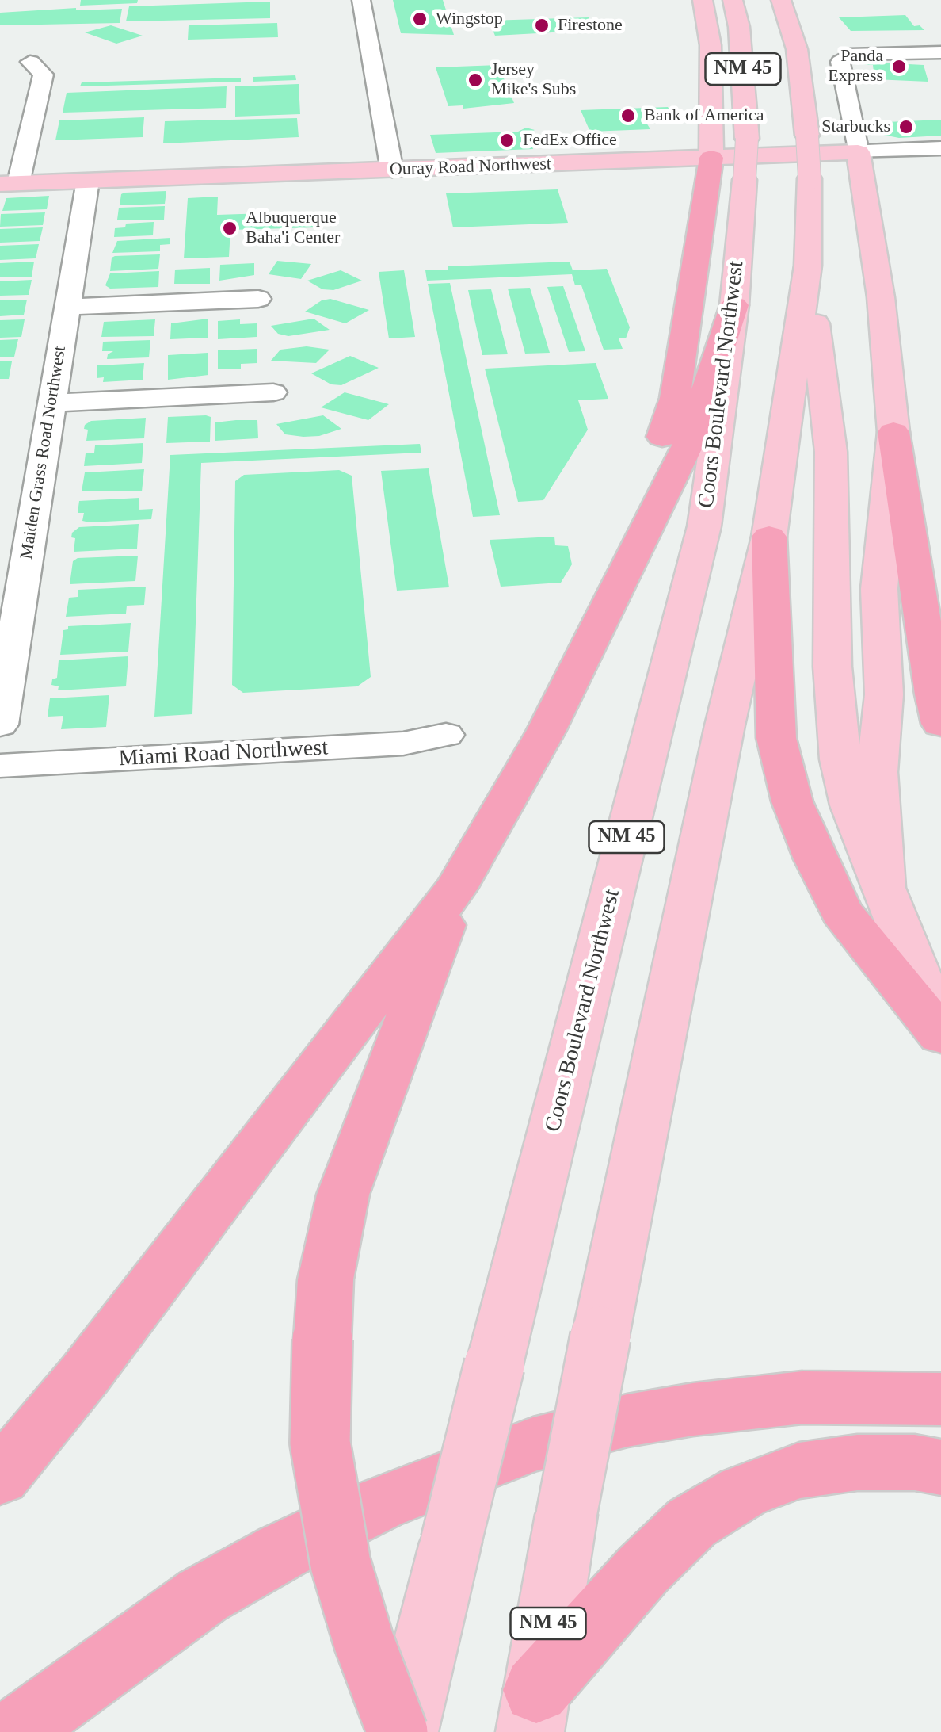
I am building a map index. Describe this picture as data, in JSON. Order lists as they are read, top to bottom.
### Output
{
  "streets": {
    "main road": ["NM 45", "Ouray Road Northwest", "Coors Boulevard Northwest"],
    "street": ["Maiden Grass Road Northwest", "Miami Road Northwest"]
  },
  "crossings": [
    ["Ouray Road Northwest", "Maiden Grass Road Northwest"]
  ],
  "places": [
    "Wingstop",
    "Firestone",
    "Panda Express",
    "Jersey Mike's Subs",
    "Bank of America",
    "Starbucks",
    "FedEx Office",
    "Albuquerque Baha'i Center"
  ]
}
